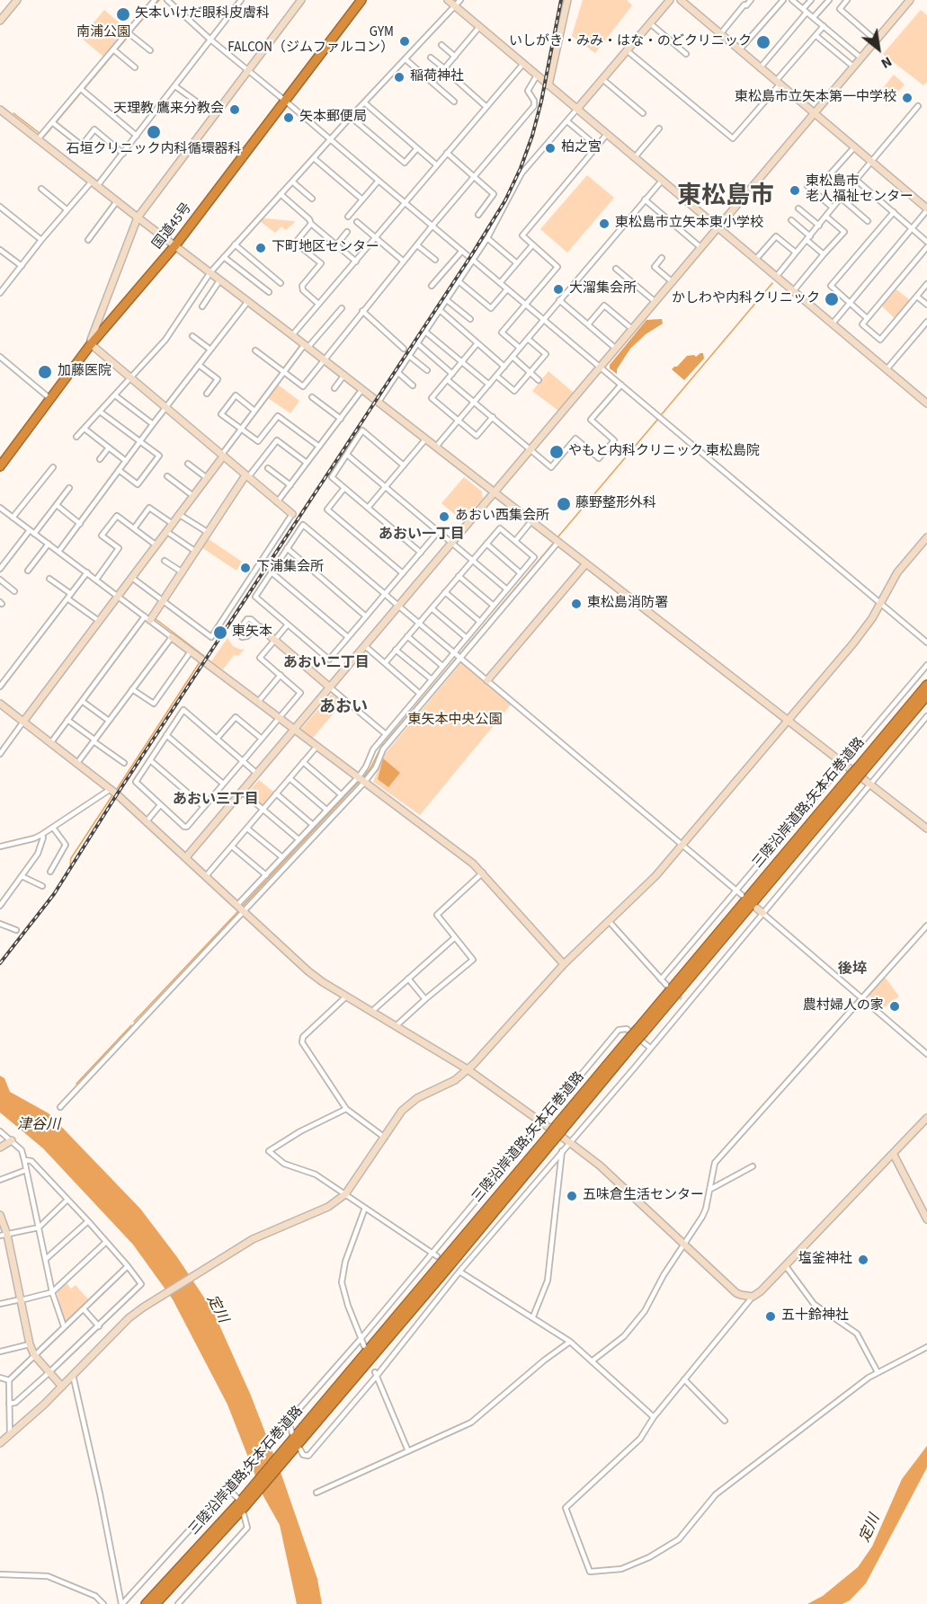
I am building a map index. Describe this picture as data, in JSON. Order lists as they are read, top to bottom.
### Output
{
  "streets": {
    "highway": ["国道45号", "三陸沿岸道路;矢本石巻道路"]
  },
  "districts": [
    "東松島市",
    "あおい一丁目",
    "あおい二丁目",
    "あおい",
    "あおい三丁目",
    "後埣"
  ],
  "water": ["津谷川", "定川"],
  "parks": ["南浦公園", "東矢本中央公園"],
  "places": [
    "矢本いけだ眼科皮膚科",
    "GYM FALCON（ジムファルコン）",
    "いしがき・みみ・はな・のどクリニック",
    "稲荷神社",
    "東松島市立矢本第一中学校",
    "天理教 鷹来分教会",
    "矢本郵便局",
    "石垣クリニック内科循環器科",
    "柏之宮",
    "東松島市 老人福祉センター",
    "東松島市立矢本東小学校",
    "下町地区センター",
    "大溜集会所",
    "かしわや内科クリニック",
    "加藤医院",
    "やもと内科クリニック 東松島院",
    "藤野整形外科",
    "あおい西集会所",
    "下浦集会所",
    "東松島消防署",
    "東矢本",
    "農村婦人の家",
    "五味倉生活センター",
    "塩釜神社",
    "五十鈴神社"
  ],
  "north": "bottom right"
}
